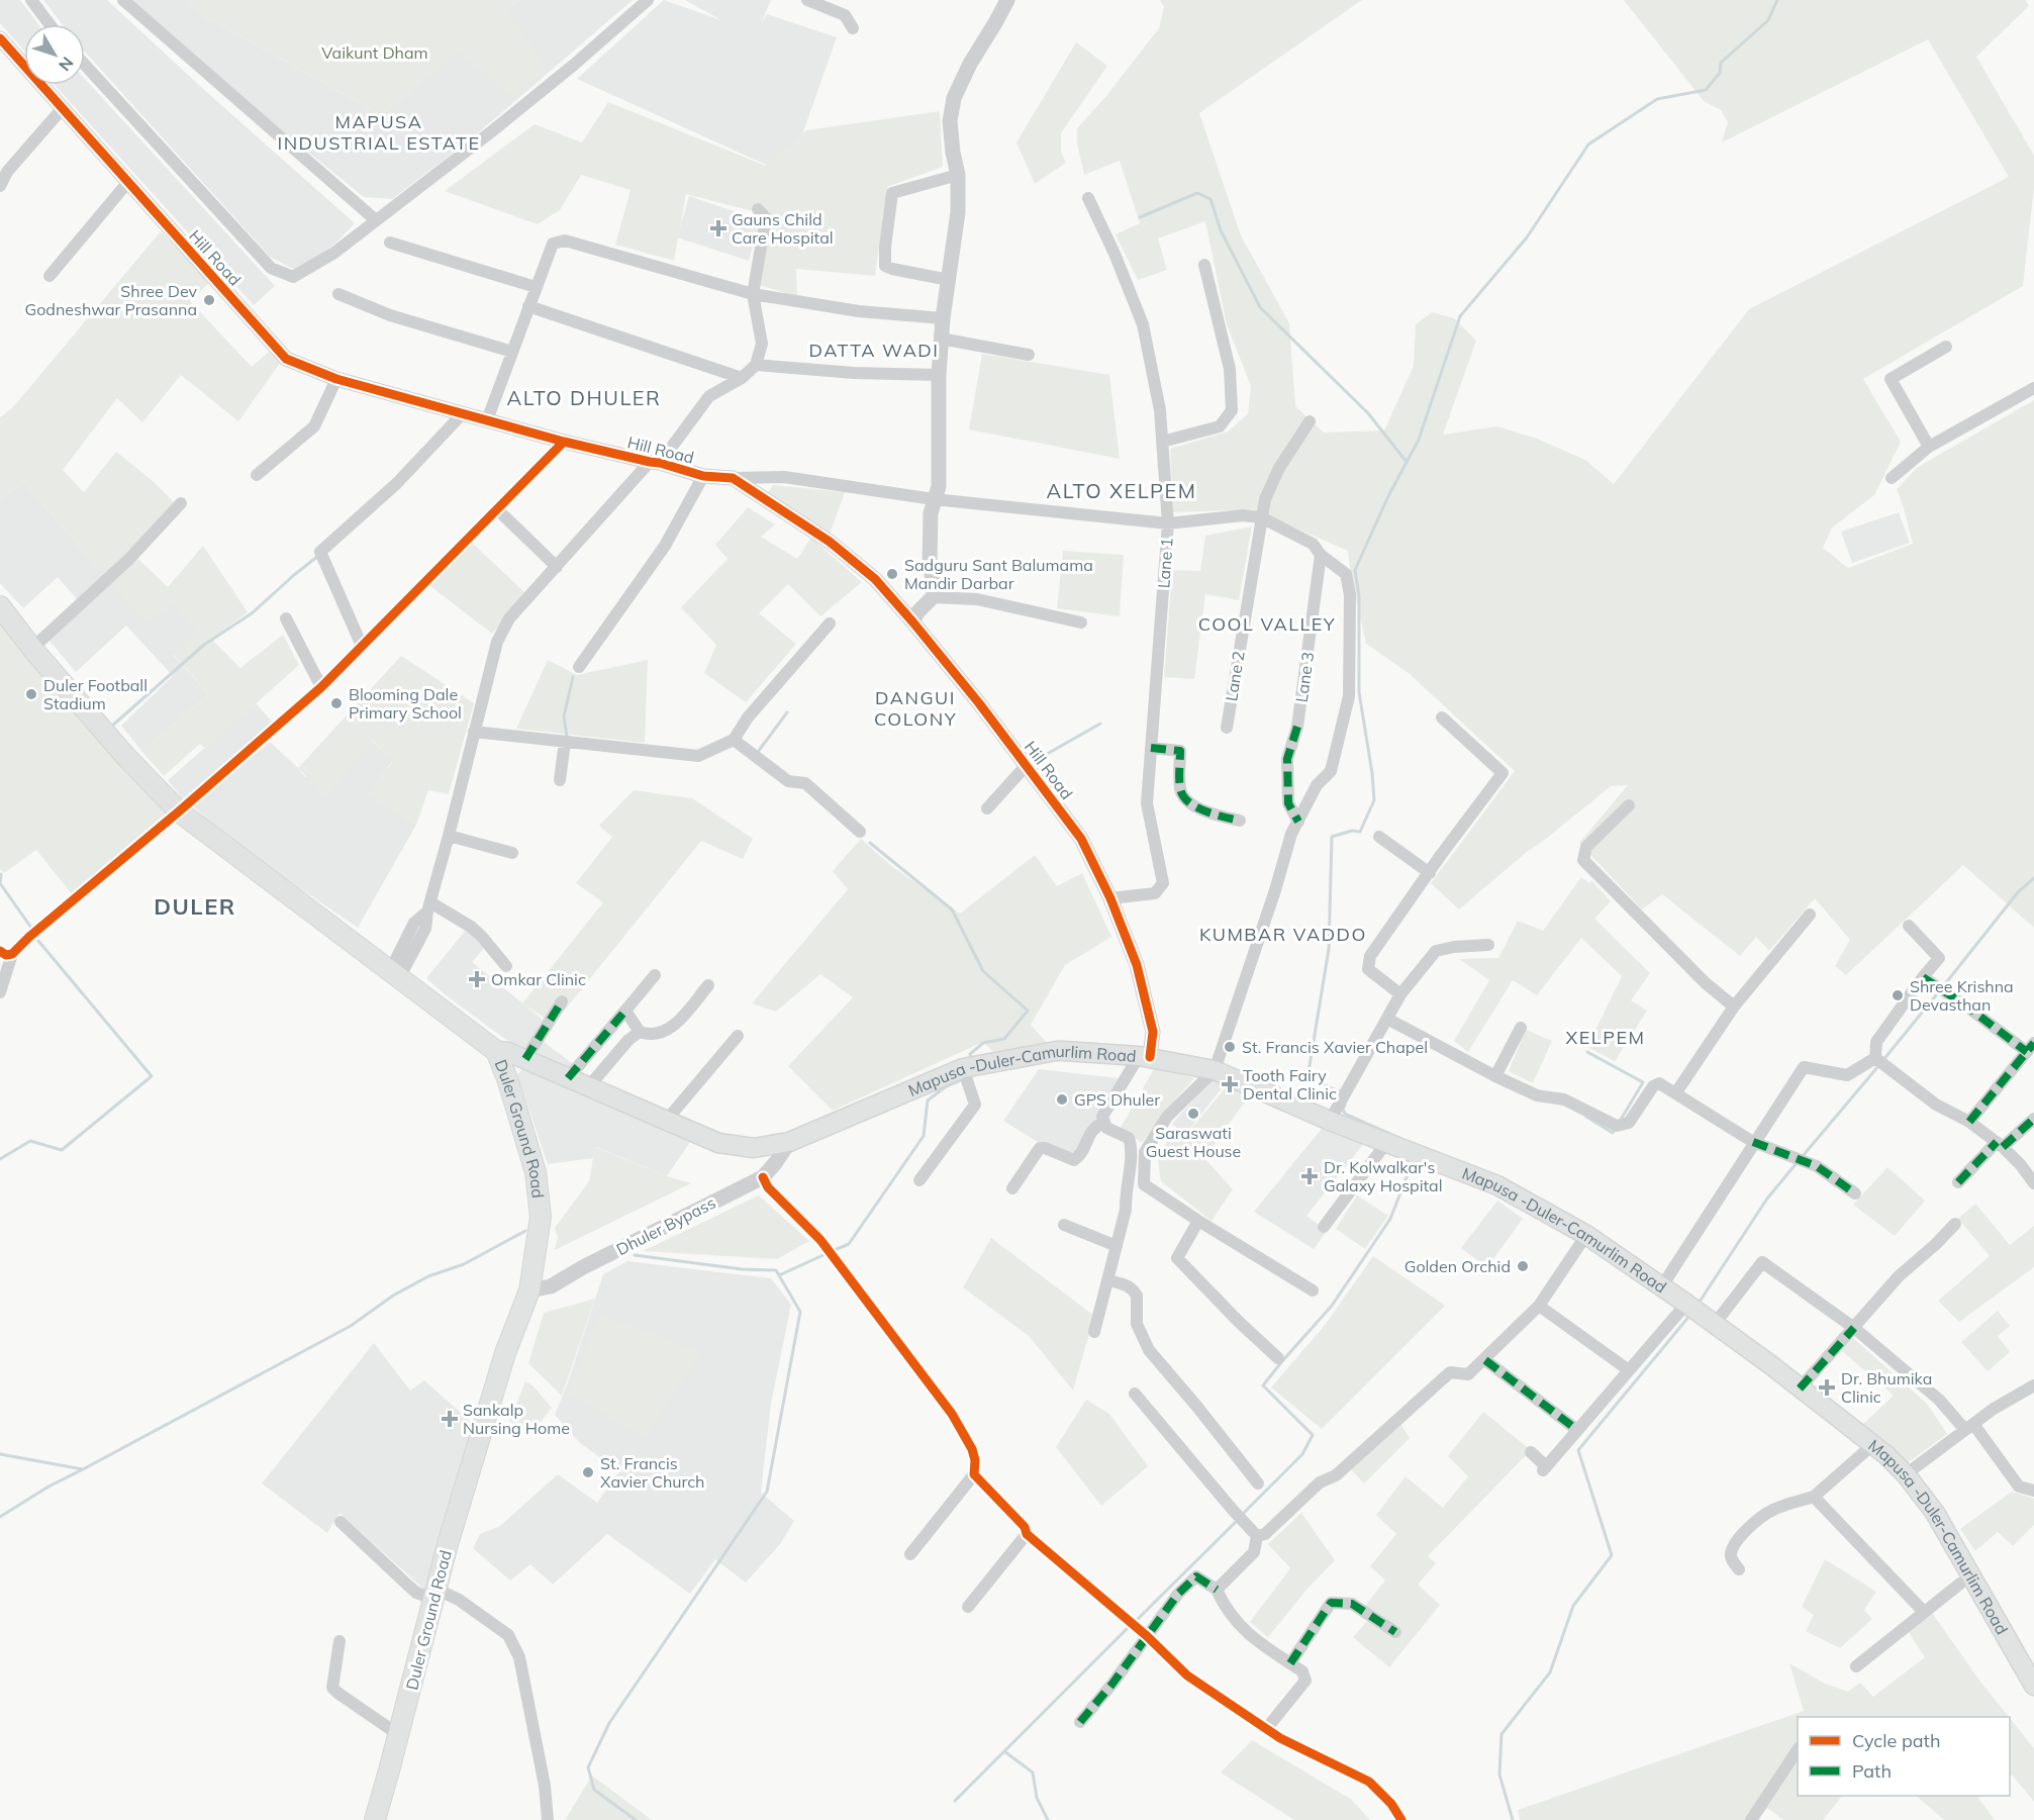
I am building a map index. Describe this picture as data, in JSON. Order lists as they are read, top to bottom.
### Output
{
  "streets": {
    "main road": ["Mapusa -Duler-Camurlim Road", "Duler Ground Road"],
    "street": [
      "Hill Road",
      "Lane 1",
      "Lane 2",
      "Lane 3",
      "Dhuler Bypass"
    ]
  },
  "crossings": [
    ["Hill Road", "Lane 1"],
    ["Hill Road", "Mapusa -Duler-Camurlim Road"],
    ["Mapusa -Duler-Camurlim Road", "Duler Ground Road"],
    ["Mapusa -Duler-Camurlim Road", "Dhuler Bypass"],
    ["Duler Ground Road", "Dhuler Bypass"]
  ],
  "districts": [
    "MAPUSA INDUSTRIAL ESTATE",
    "DATTA WADI",
    "ALTO DHULER",
    "ALTO XELPEM",
    "COOL VALLEY",
    "DANGUI COLONY",
    "DULER",
    "KUMBAR VADDO",
    "XELPEM"
  ],
  "parks": ["Vaikunt Dham"],
  "places": {
    "health": [
      "Gauns Child Care Hospital",
      "Omkar Clinic",
      "Tooth Fairy Dental Clinic",
      "Dr. Kolwalkar's Galaxy Hospital",
      "Dr. Bhumika Clinic",
      "Sankalp Nursing Home"
    ],
    "other": [
      "Shree Dev Godneshwar Prasanna",
      "Sadguru Sant Balumama Mandir Darbar",
      "Duler Football Stadium",
      "Blooming Dale Primary School",
      "Shree Krishna Devasthan",
      "St. Francis Xavier Chapel",
      "GPS Dhuler",
      "Saraswati Guest House",
      "Golden Orchid",
      "St. Francis Xavier Church"
    ]
  },
  "legend": ["Cycle path", "Path"],
  "north": "bottom right"
}
